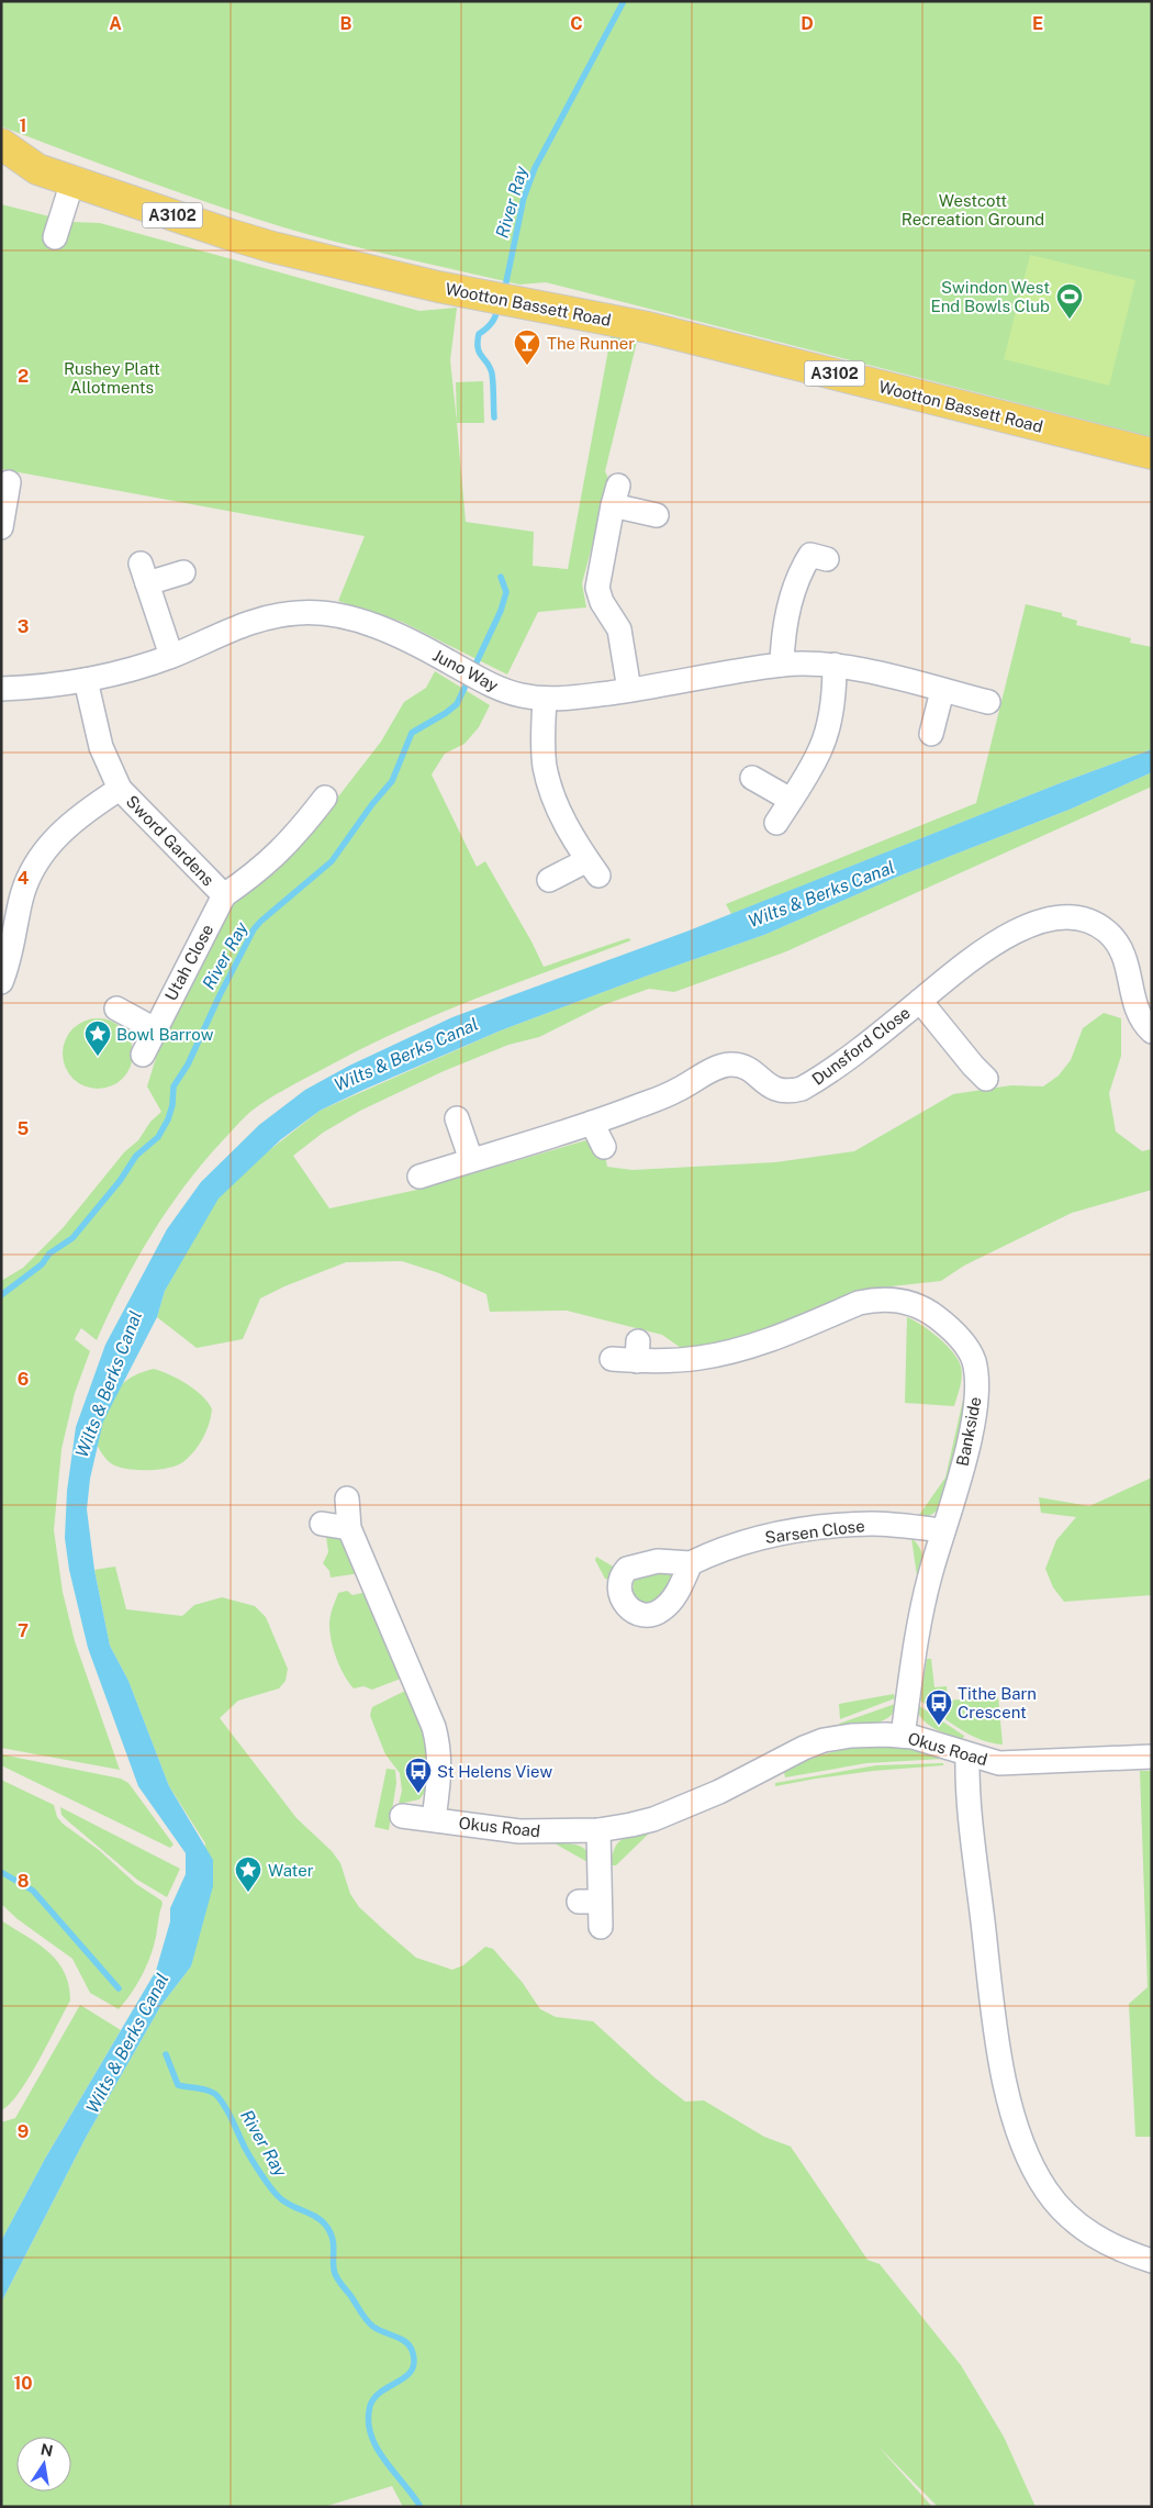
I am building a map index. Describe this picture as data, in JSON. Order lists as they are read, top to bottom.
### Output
{
  "streets": {
    "main road": ["A3102", "Wootton Bassett Road"],
    "street": [
      "Juno Way",
      "Sword Gardens",
      "Utah Close",
      "Dunsford Close",
      "Bankside",
      "Sarsen Close",
      "Okus Road"
    ]
  },
  "crossings": [
    ["Juno Way", "Sword Gardens"],
    ["Sword Gardens", "Utah Close"],
    ["Bankside", "Sarsen Close"],
    ["Bankside", "Okus Road"]
  ],
  "water": ["River Ray", "Wilts & Berks Canal"],
  "parks": ["Westcott Recreation Ground", "Rushey Platt Allotments"],
  "places": {
    "sports": ["Swindon West End Bowls Club"],
    "bar": ["The Runner"],
    "place": ["Bowl Barrow", "Water"],
    "bus stop": ["Tithe Barn Crescent", "St Helens View"]
  },
  "north": "top",
  "grid": {
    "columns": [
      "A",
      "B",
      "C",
      "D",
      "E"
    ],
    "rows": [
      "1",
      "2",
      "3",
      "4",
      "5",
      "6",
      "7",
      "8",
      "9",
      "10"
    ]
  }
}
